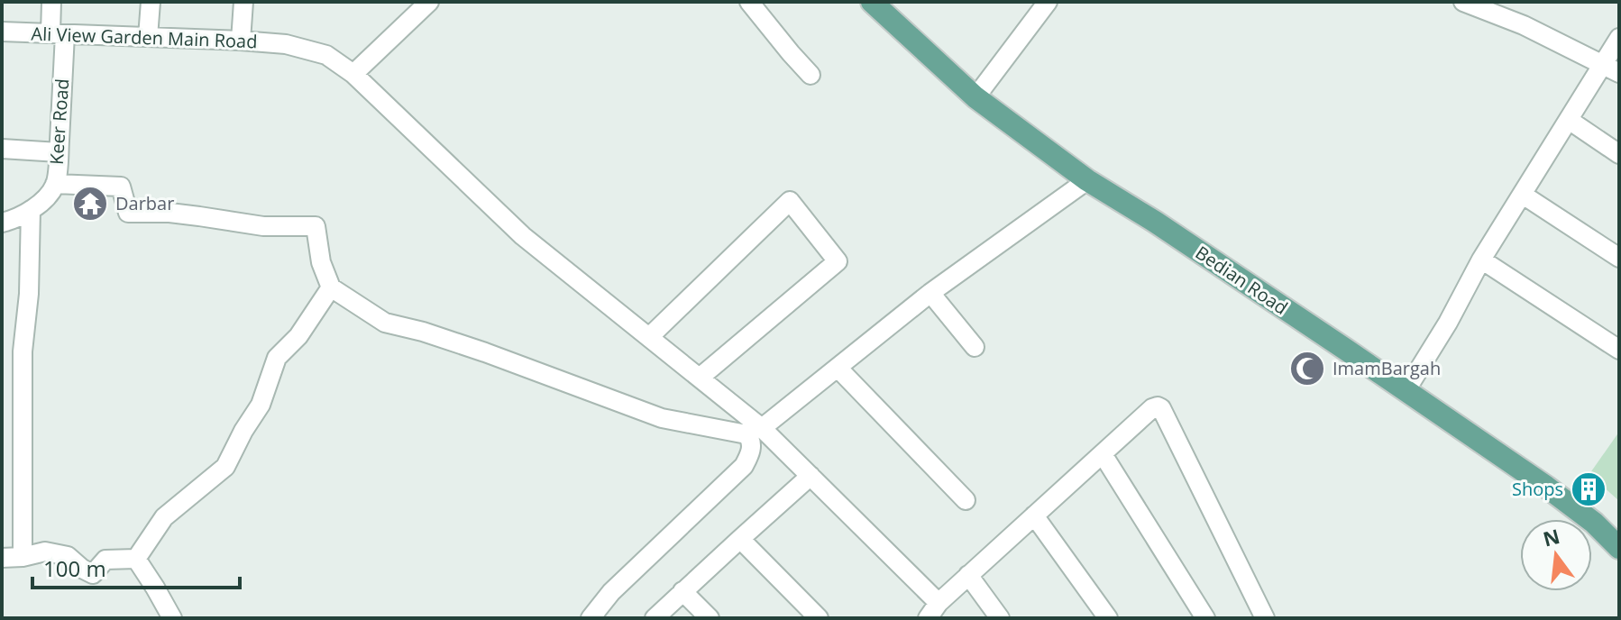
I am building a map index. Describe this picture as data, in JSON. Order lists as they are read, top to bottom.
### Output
{
  "streets": {
    "main road": ["Bedian Road"],
    "street": ["Ali View Garden Main Road", "Keer Road"]
  },
  "crossings": [
    ["Ali View Garden Main Road", "Keer Road"]
  ],
  "places": {
    "temple": ["Darbar"],
    "mosque": ["ImamBargah"],
    "building": ["Shops"]
  },
  "scale_bar": "100 m",
  "north": "top"
}
